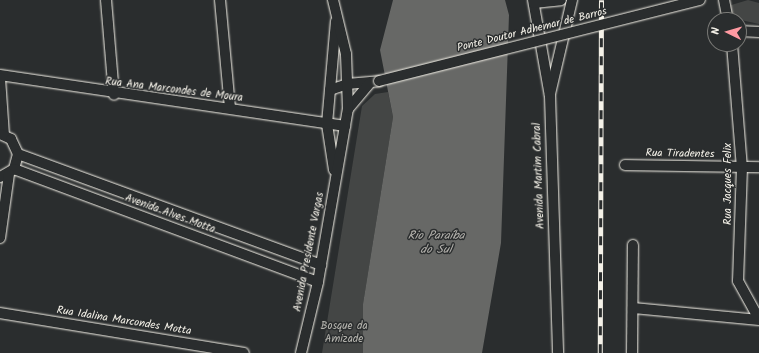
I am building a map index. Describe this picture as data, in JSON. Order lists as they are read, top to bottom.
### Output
{
  "streets": {
    "street": [
      "Ponte Doutor Adhemar de Barros",
      "Rua Ana Marcondes de Moura",
      "Rua Tiradentes",
      "Avenida Martim Cabral",
      "Rua Jacques Felix",
      "Avenida Alves Motta",
      "Avenida Presidente Vargas",
      "Rua Idalina Marcondes Motta"
    ]
  },
  "crossings": [
    ["Ponte Doutor Adhemar de Barros", "Avenida Presidente Vargas"],
    ["Rua Ana Marcondes de Moura", "Avenida Presidente Vargas"],
    ["Rua Tiradentes", "Rua Jacques Felix"],
    ["Avenida Alves Motta", "Avenida Presidente Vargas"]
  ],
  "water": ["Rio Paraíba do Sul"],
  "parks": ["Bosque da Amizade"],
  "north": "left"
}
